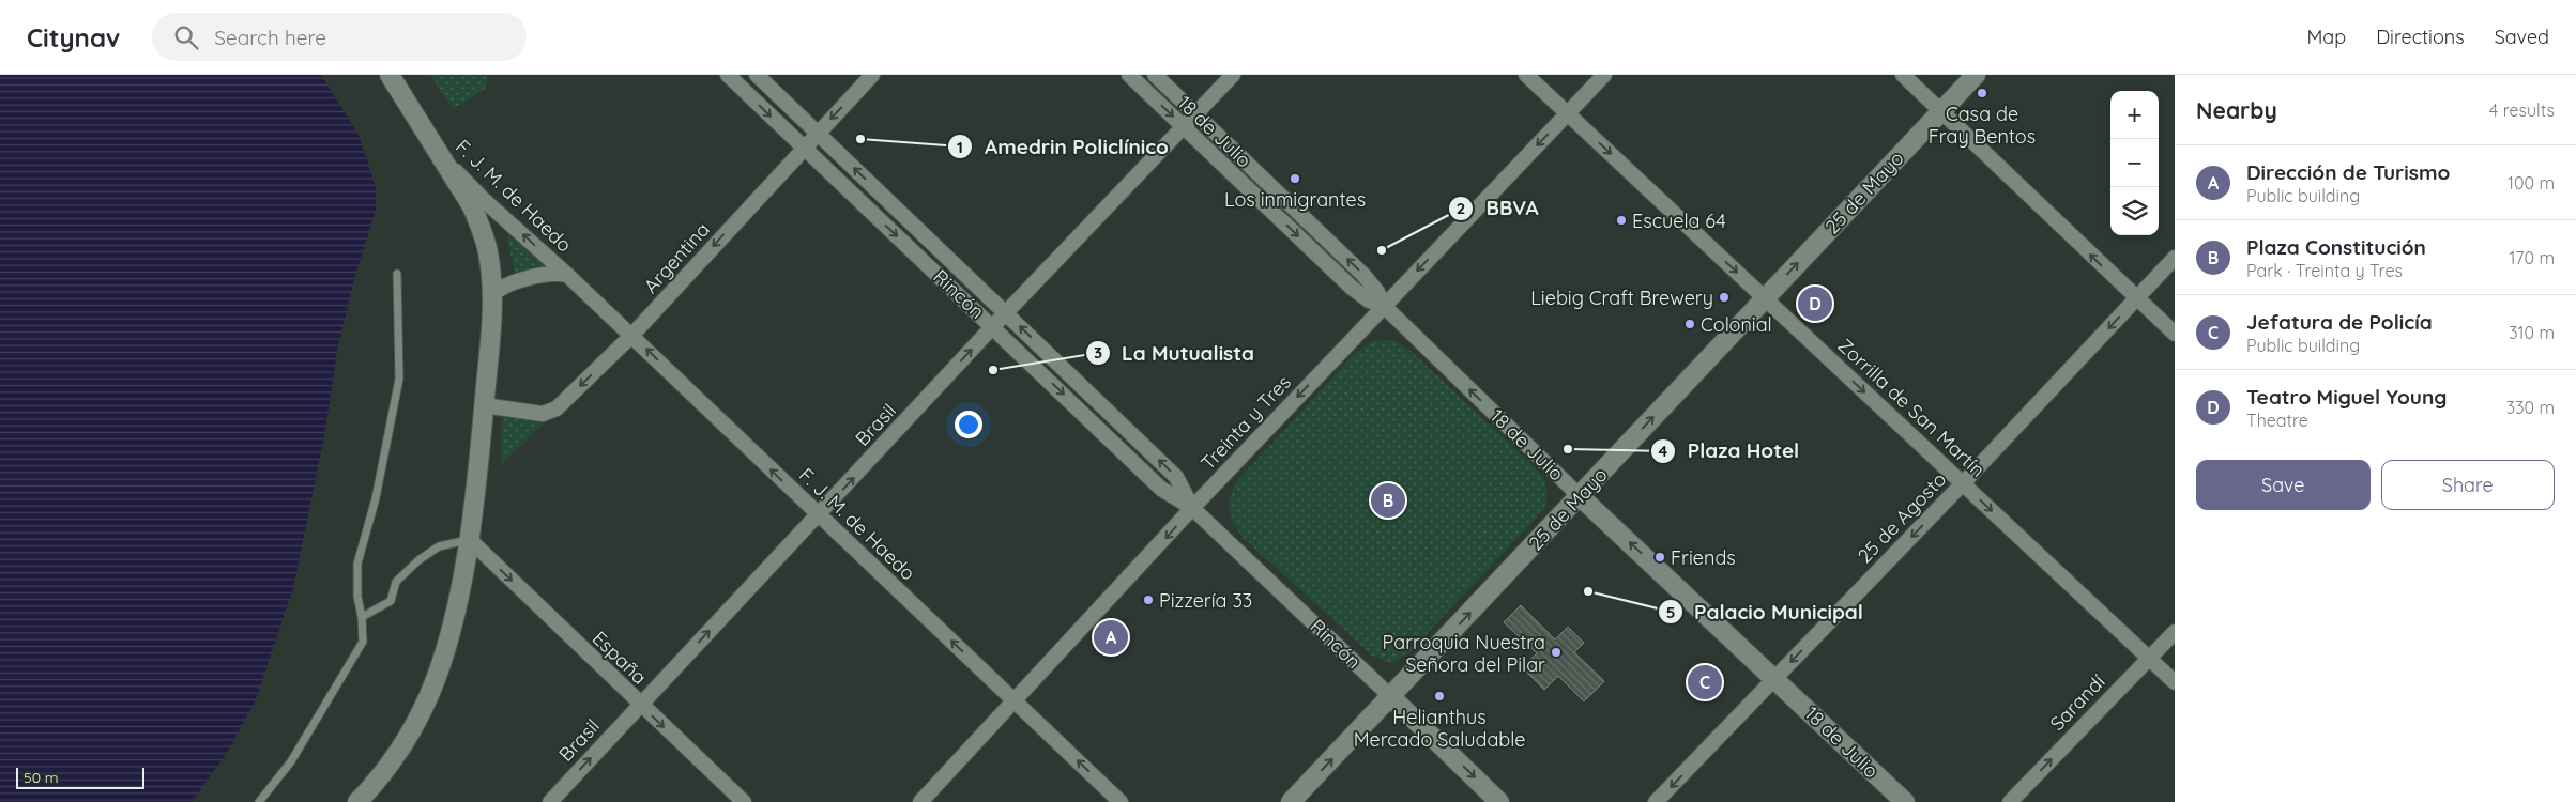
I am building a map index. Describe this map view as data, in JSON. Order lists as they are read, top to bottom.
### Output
{
  "streets": {
    "street": [
      "18 de Julio",
      "25 de Mayo",
      "F. J. M. de Haedo",
      "Argentina",
      "Rincón",
      "Zorrilla de San Martín",
      "Treinta y Tres",
      "Brasil",
      "25 de Agosto",
      "España",
      "Sarandí"
    ]
  },
  "crossings": [
    ["18 de Julio", "25 de Mayo"],
    ["18 de Julio", "Treinta y Tres"],
    ["18 de Julio", "Brasil"],
    ["18 de Julio", "25 de Agosto"],
    ["25 de Mayo", "Rincón"],
    ["25 de Mayo", "Zorrilla de San Martín"],
    ["F. J. M. de Haedo", "Argentina"],
    ["F. J. M. de Haedo", "Treinta y Tres"],
    ["F. J. M. de Haedo", "Brasil"],
    ["Argentina", "Rincón"],
    ["Rincón", "Treinta y Tres"],
    ["Rincón", "Brasil"],
    ["Zorrilla de San Martín", "Treinta y Tres"],
    ["Zorrilla de San Martín", "25 de Agosto"],
    ["Zorrilla de San Martín", "Sarandí"],
    ["Brasil", "España"]
  ],
  "one_way": [
    "25 de Mayo",
    "F. J. M. de Haedo",
    "Argentina",
    "Zorrilla de San Martín",
    "Treinta y Tres",
    "Brasil",
    "25 de Agosto",
    "España",
    "Sarandí"
  ],
  "places": [
    "Casa de Fray Bentos",
    "Amedrin Policlínico",
    "Los inmigrantes",
    "Escuela 64",
    "BBVA",
    "Liebig Craft Brewery",
    "Colonial",
    "La Mutualista",
    "Plaza Hotel",
    "Friends",
    "Palacio Municipal",
    "Pizzería 33",
    "Parroquia Nuestra Señora del Pilar",
    "Helianthus Mercado Saludable"
  ],
  "scale_bar": "50 m",
  "page": {
    "header": "Citynav",
    "search": "Search here",
    "nav": ["Map", "Directions", "Saved"],
    "heading": ["Nearby", "4 results"],
    "map_buttons": ["+", "−"],
    "list": [
      {
        "mark": "A",
        "name": "Dirección de Turismo",
        "note": "Public building",
        "value": "100 m"
      },
      {
        "mark": "B",
        "name": "Plaza Constitución",
        "note": "Park · Treinta y Tres",
        "value": "170 m"
      },
      {
        "mark": "C",
        "name": "Jefatura de Policía",
        "note": "Public building",
        "value": "310 m"
      },
      {
        "mark": "D",
        "name": "Teatro Miguel Young",
        "note": "Theatre",
        "value": "330 m"
      }
    ],
    "pins": [
      "D",
      "B",
      "A",
      "C"
    ],
    "buttons": ["Save", "Share"],
    "scale": "50 m"
  }
}
